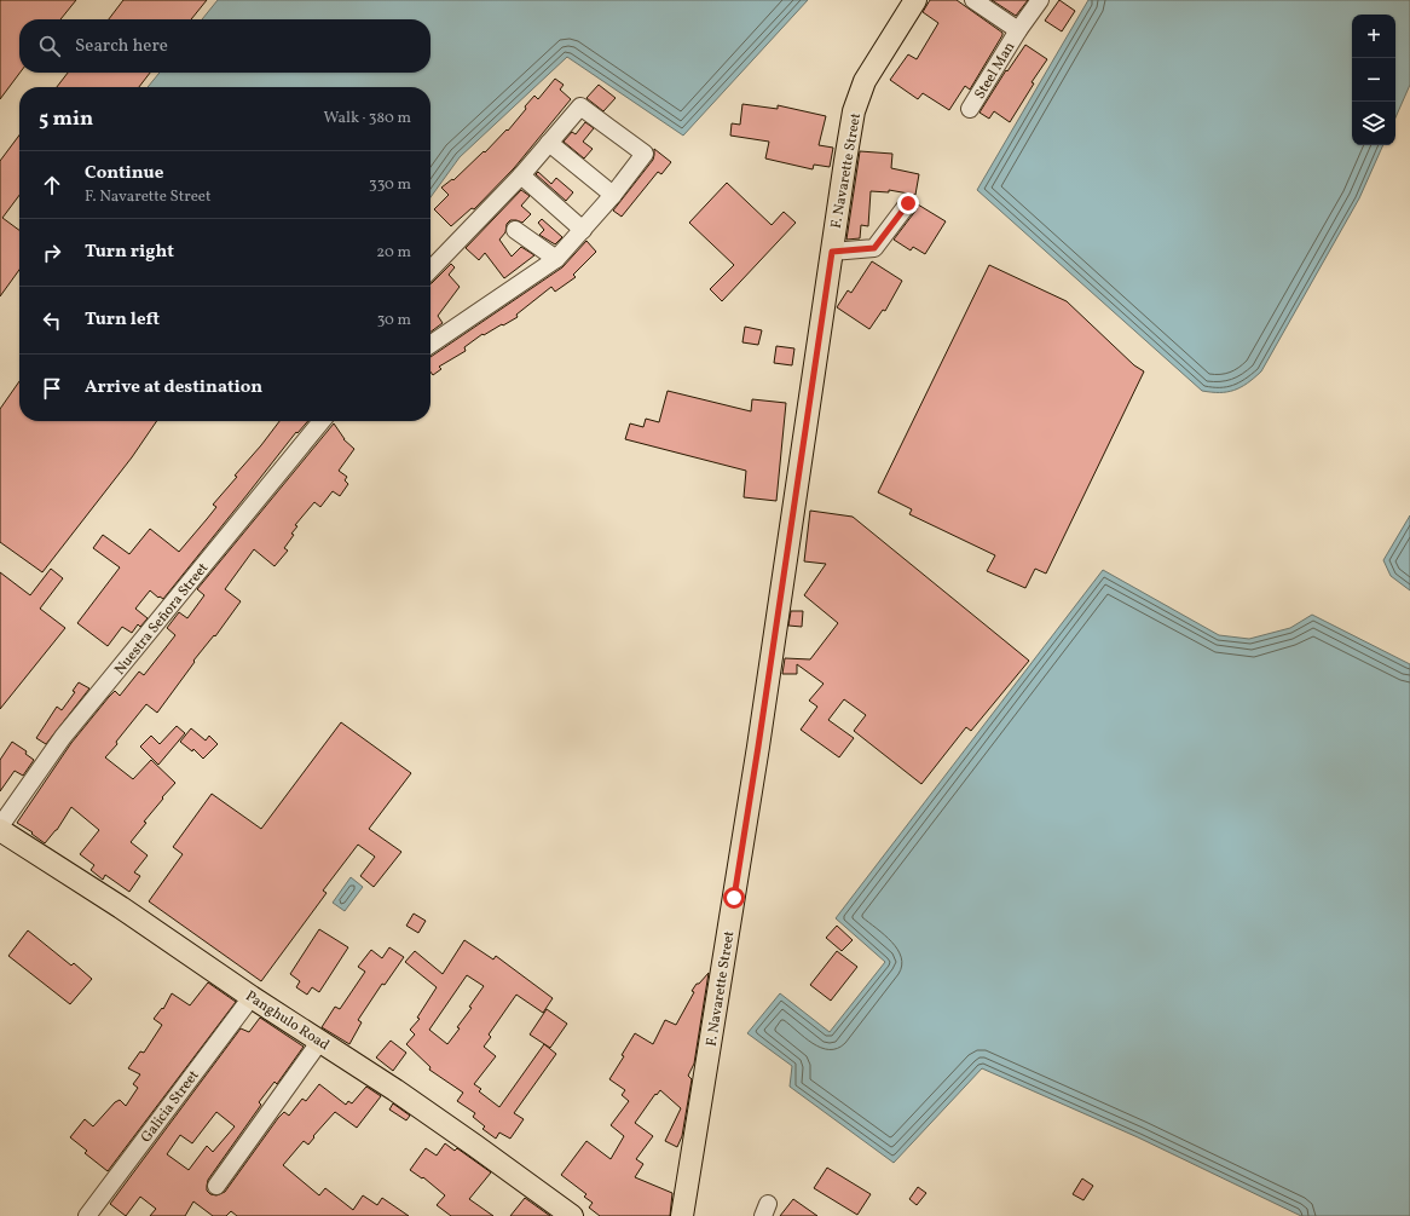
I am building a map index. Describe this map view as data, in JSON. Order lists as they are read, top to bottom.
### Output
{
  "streets": {
    "main road": ["F. Navarette Street", "Panghulo Road"],
    "street": ["Steel Man", "Nuestra Señora Street", "Galicia Street"]
  },
  "crossings": [
    ["Nuestra Señora Street", "Panghulo Road"],
    ["Panghulo Road", "Galicia Street"]
  ],
  "page": {
    "map_buttons": ["+", "−"],
    "search": "Search here",
    "heading": ["5 min", "Walk · 380 m"],
    "list": [
      ["Continue", "F. Navarette Street", "330 m"],
      ["Turn right", "20 m"],
      ["Turn left", "30 m"],
      "Arrive at destination"
    ]
  }
}
